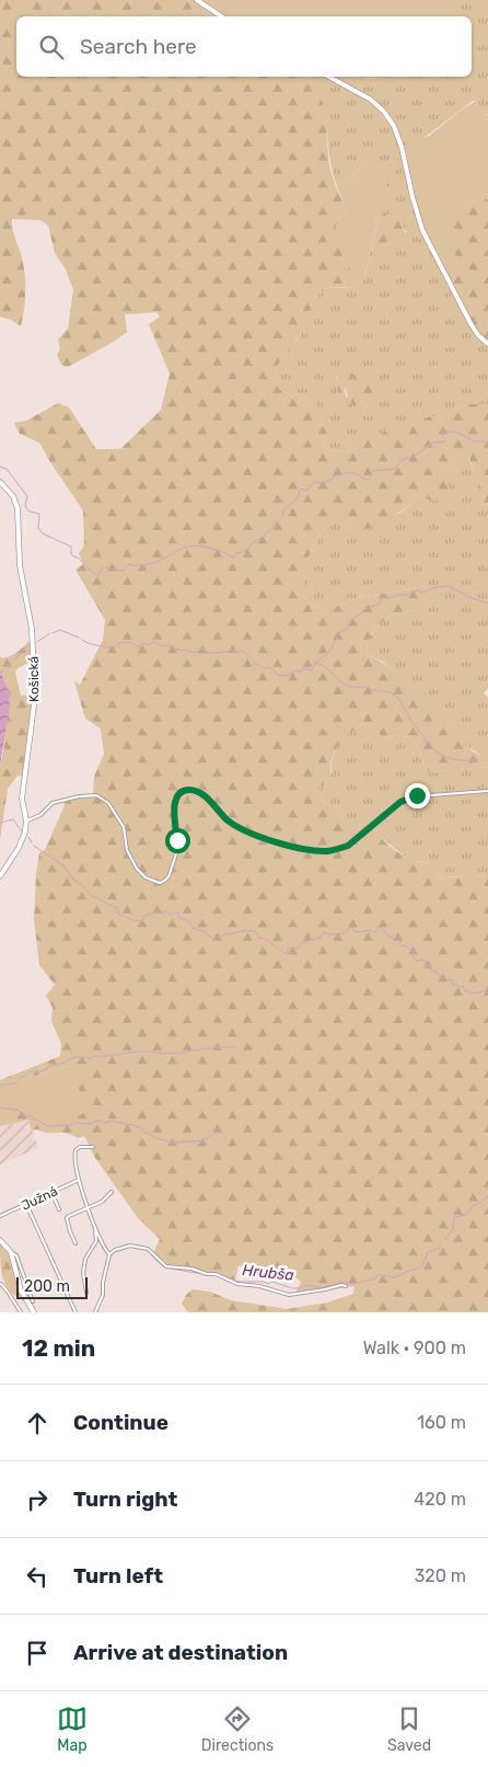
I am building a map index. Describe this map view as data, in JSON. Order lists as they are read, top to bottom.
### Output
{
  "streets": {
    "street": ["Košická", "Južná"]
  },
  "water": ["Hrubša"],
  "scale_bar": "200 m",
  "page": {
    "search": "Search here",
    "scale": "200 m",
    "heading": ["12 min", "Walk · 900 m"],
    "list": [
      ["Continue", "160 m"],
      ["Turn right", "420 m"],
      ["Turn left", "320 m"],
      "Arrive at destination"
    ],
    "nav": ["Map", "Directions", "Saved"]
  }
}
